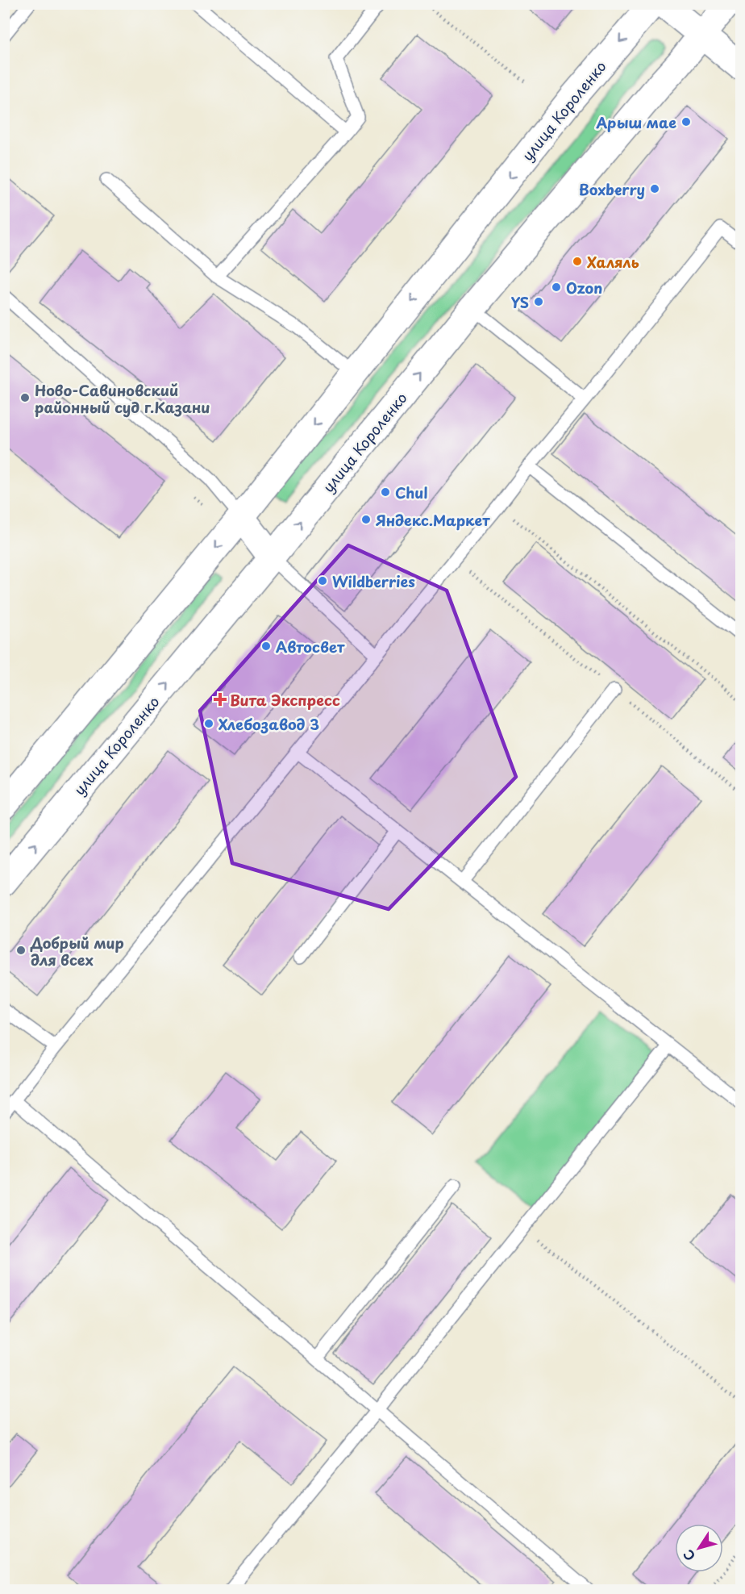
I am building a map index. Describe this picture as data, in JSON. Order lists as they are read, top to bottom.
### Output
{
  "streets": {
    "street": ["улица Короленко"]
  },
  "places": {
    "other": [
      "Арыш мае",
      "Boxberry",
      "Халяль",
      "Ozon",
      "YS",
      "Ново-Савиновский районный суд г.Казани",
      "Chul",
      "Яндекс.Маркет",
      "Wildberries",
      "Автосвет",
      "Хлебозавод 3",
      "Добрый мир для всех"
    ],
    "health": ["Вита Экспресс"]
  },
  "north": "bottom left"
}
